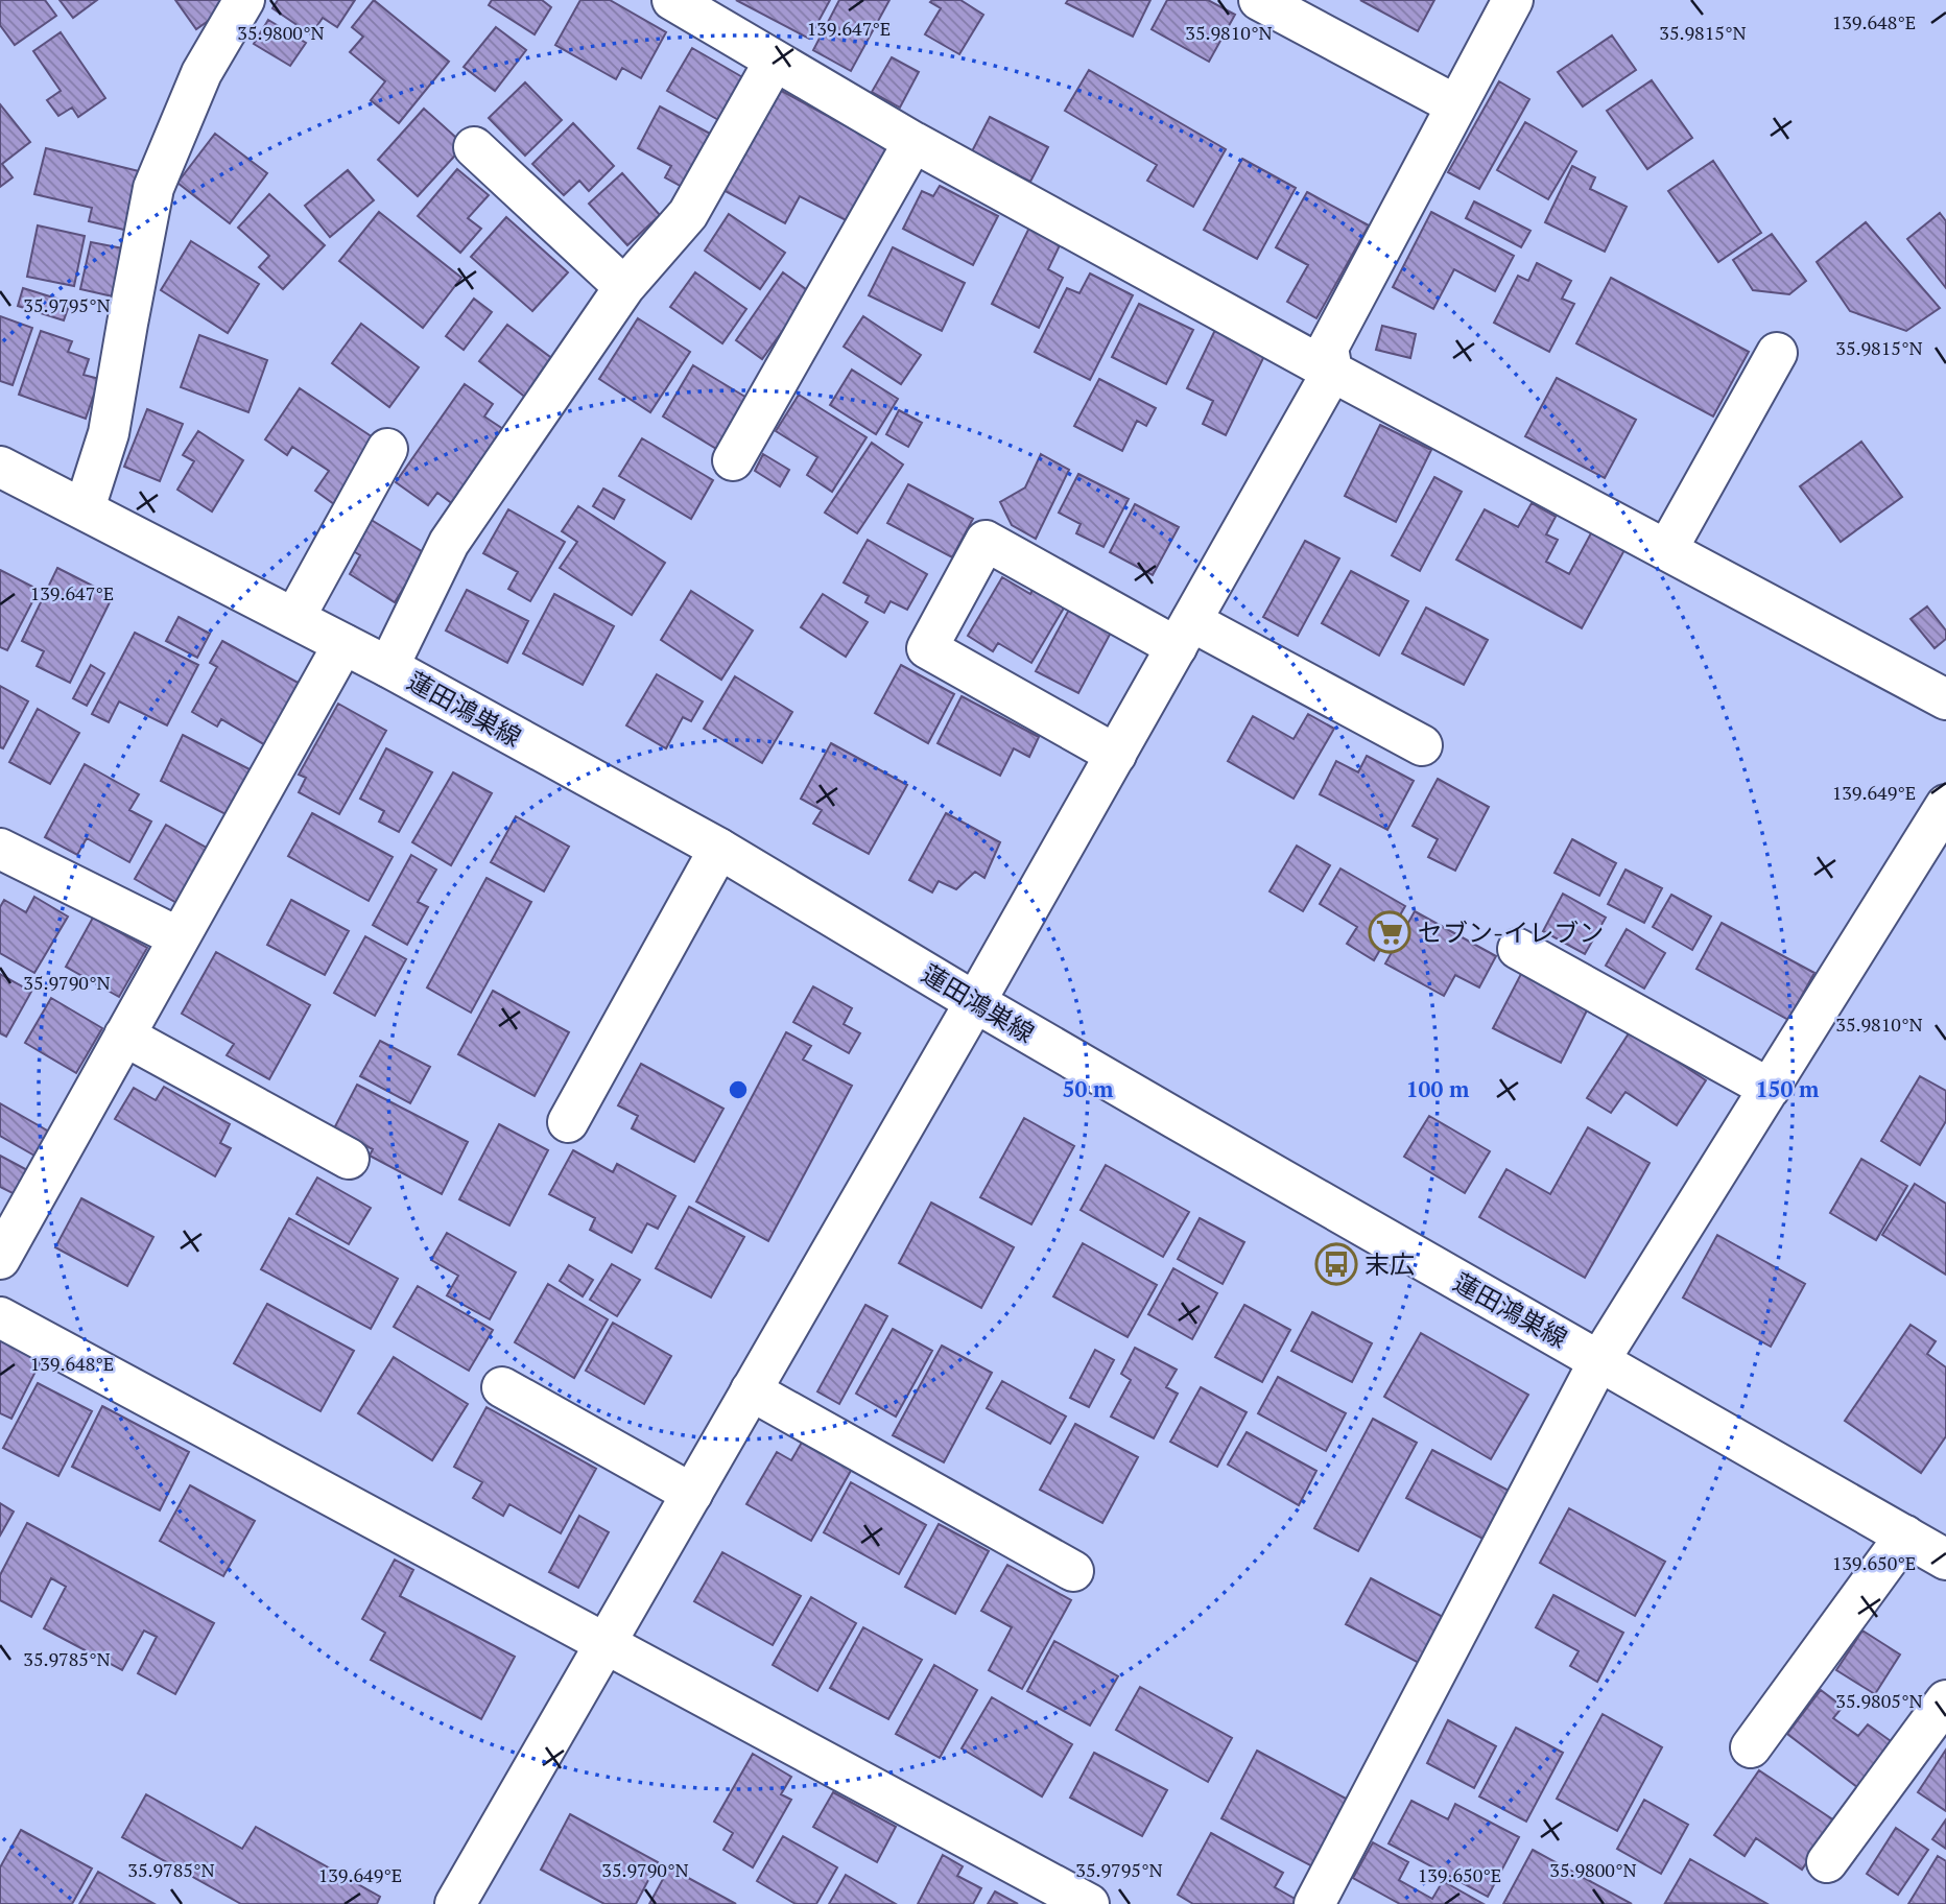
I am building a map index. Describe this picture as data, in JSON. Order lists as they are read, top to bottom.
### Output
{
  "streets": {
    "street": ["蓮田鴻巣線"]
  },
  "places": {
    "supermarket": ["セブン-イレブン"],
    "bus stop": ["末広"]
  },
  "coordinates": [
    "139.648°E",
    "139.647°E",
    "35.9800°N",
    "35.9810°N",
    "35.9815°N",
    "35.9795°N",
    "139.649°E",
    "35.9790°N",
    "139.650°E",
    "35.9785°N",
    "35.9805°N"
  ],
  "rings": ["50 m", "100 m", "150 m"]
}
